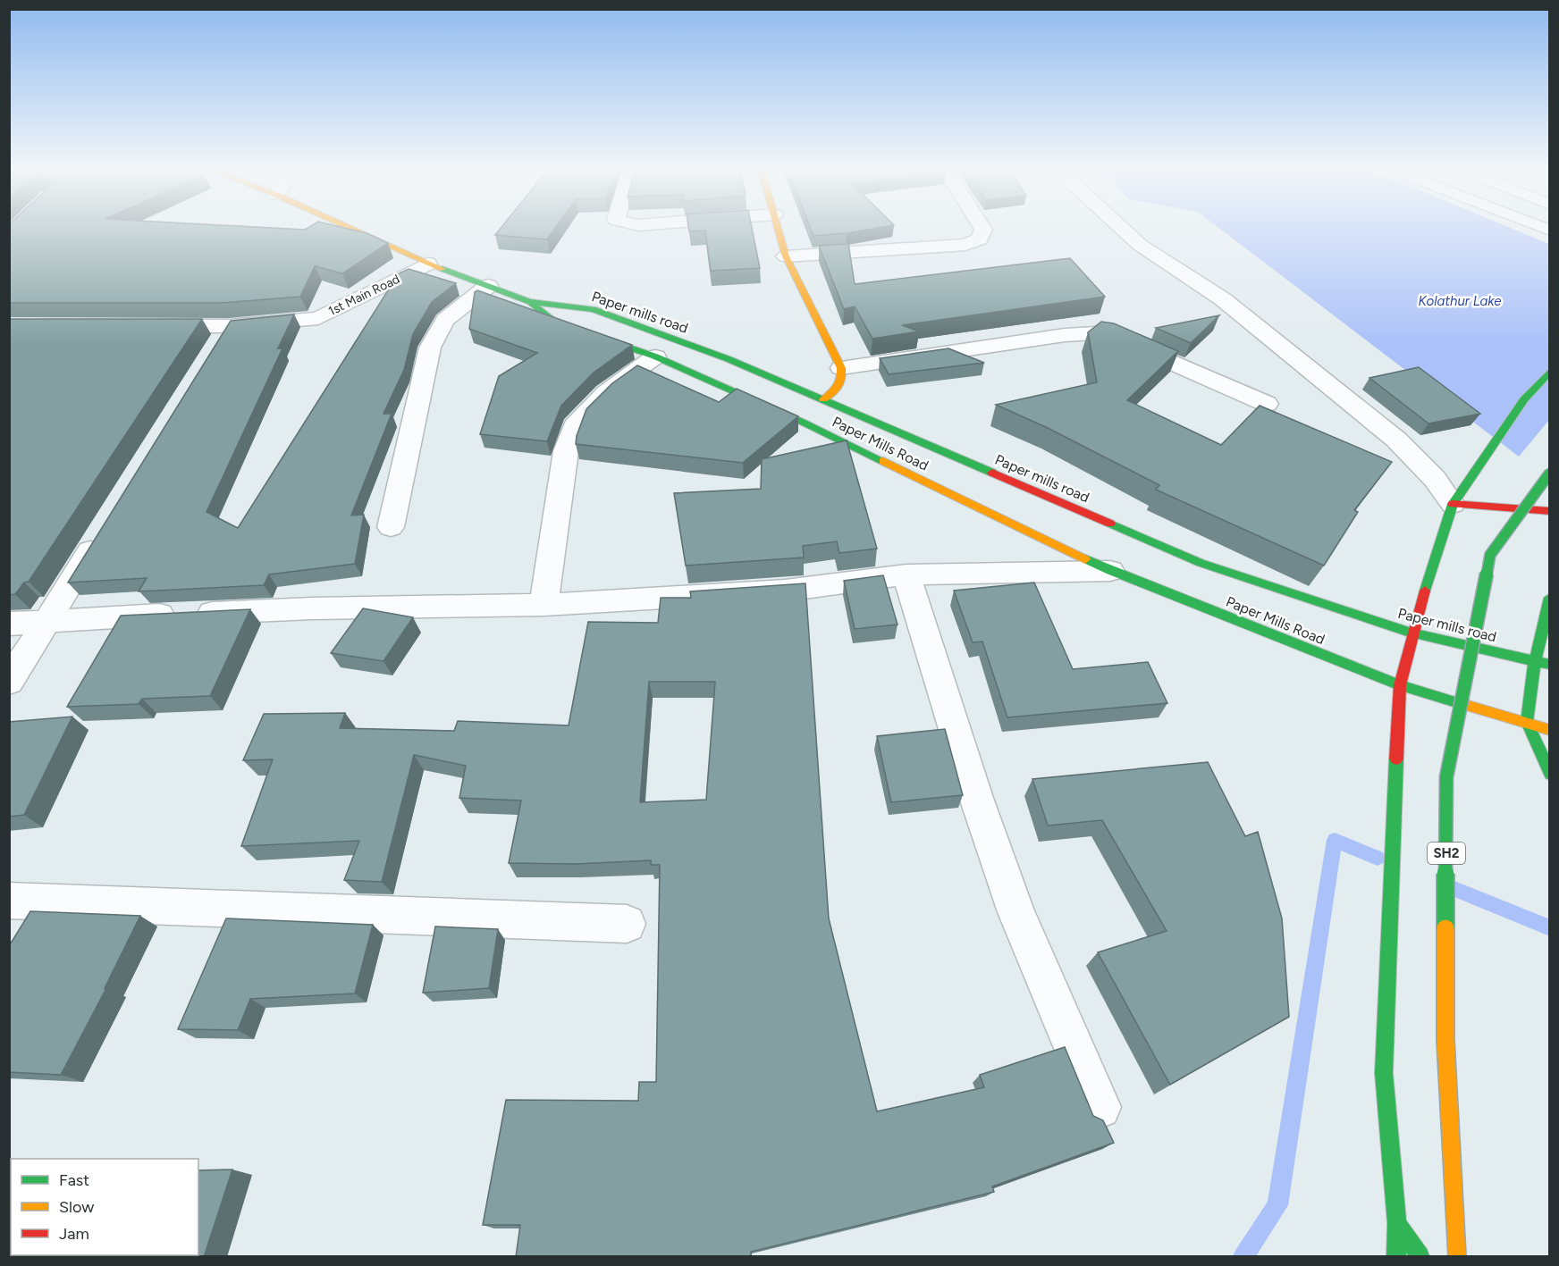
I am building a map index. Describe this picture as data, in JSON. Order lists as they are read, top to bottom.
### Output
{
  "streets": {
    "main road": ["Paper mills road", "Paper Mills Road", "SH2"],
    "street": ["1st Main Road"]
  },
  "crossings": [
    ["1st Main Road", "Paper Mills Road"],
    ["Paper mills road", "Paper Mills Road"]
  ],
  "water": ["Kolathur Lake"],
  "legend": ["Fast", "Slow", "Jam"]
}
